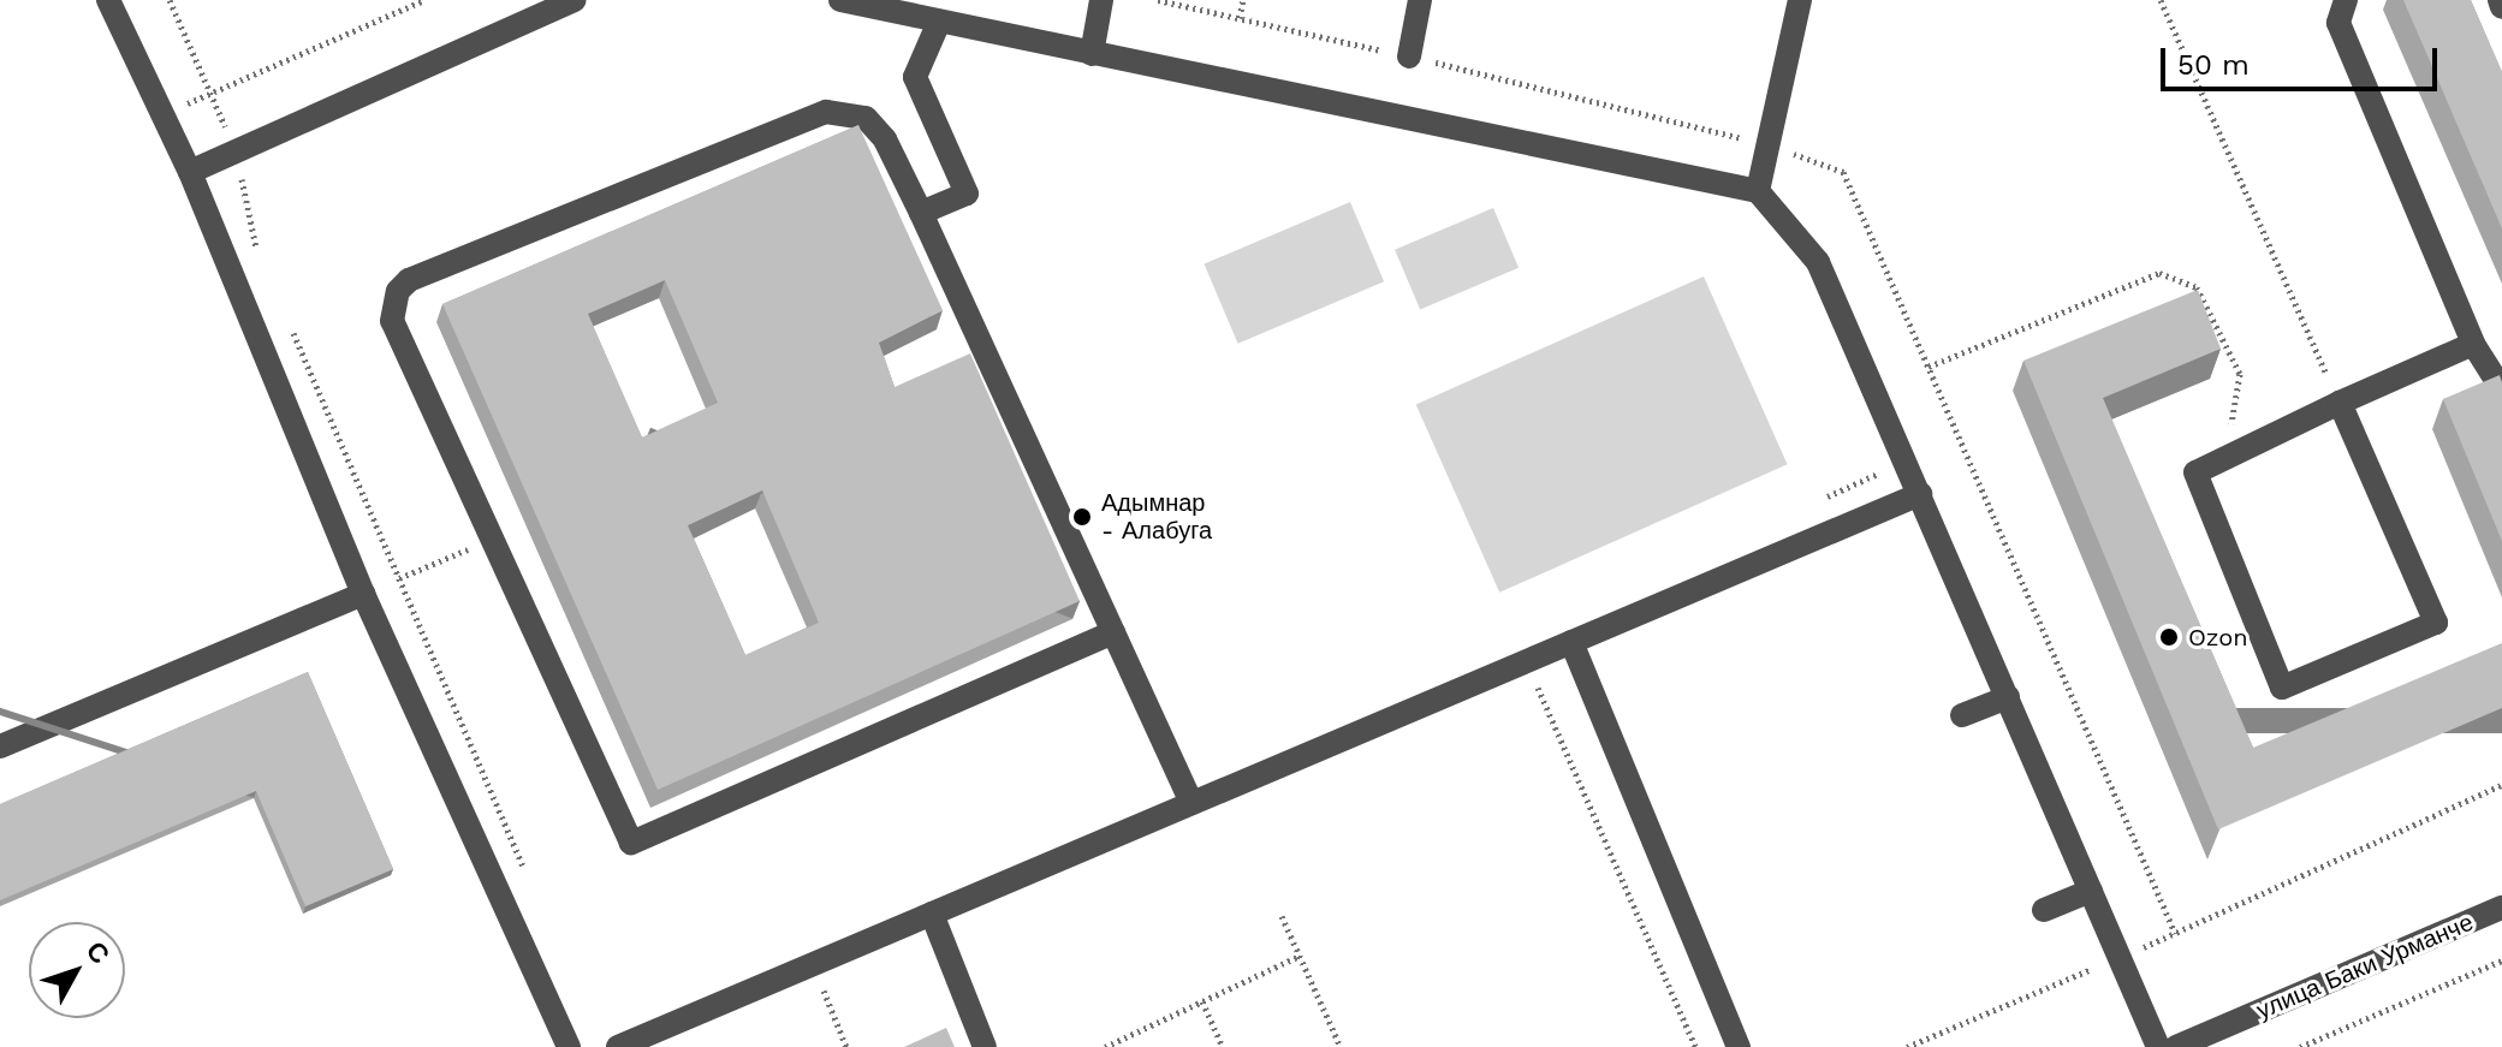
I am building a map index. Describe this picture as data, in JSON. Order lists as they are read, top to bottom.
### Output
{
  "streets": {
    "street": ["улица Баки Урманче"]
  },
  "places": ["Адымнар - Алабуга", "Ozon"],
  "scale_bar": "50 m",
  "north": "top right"
}
